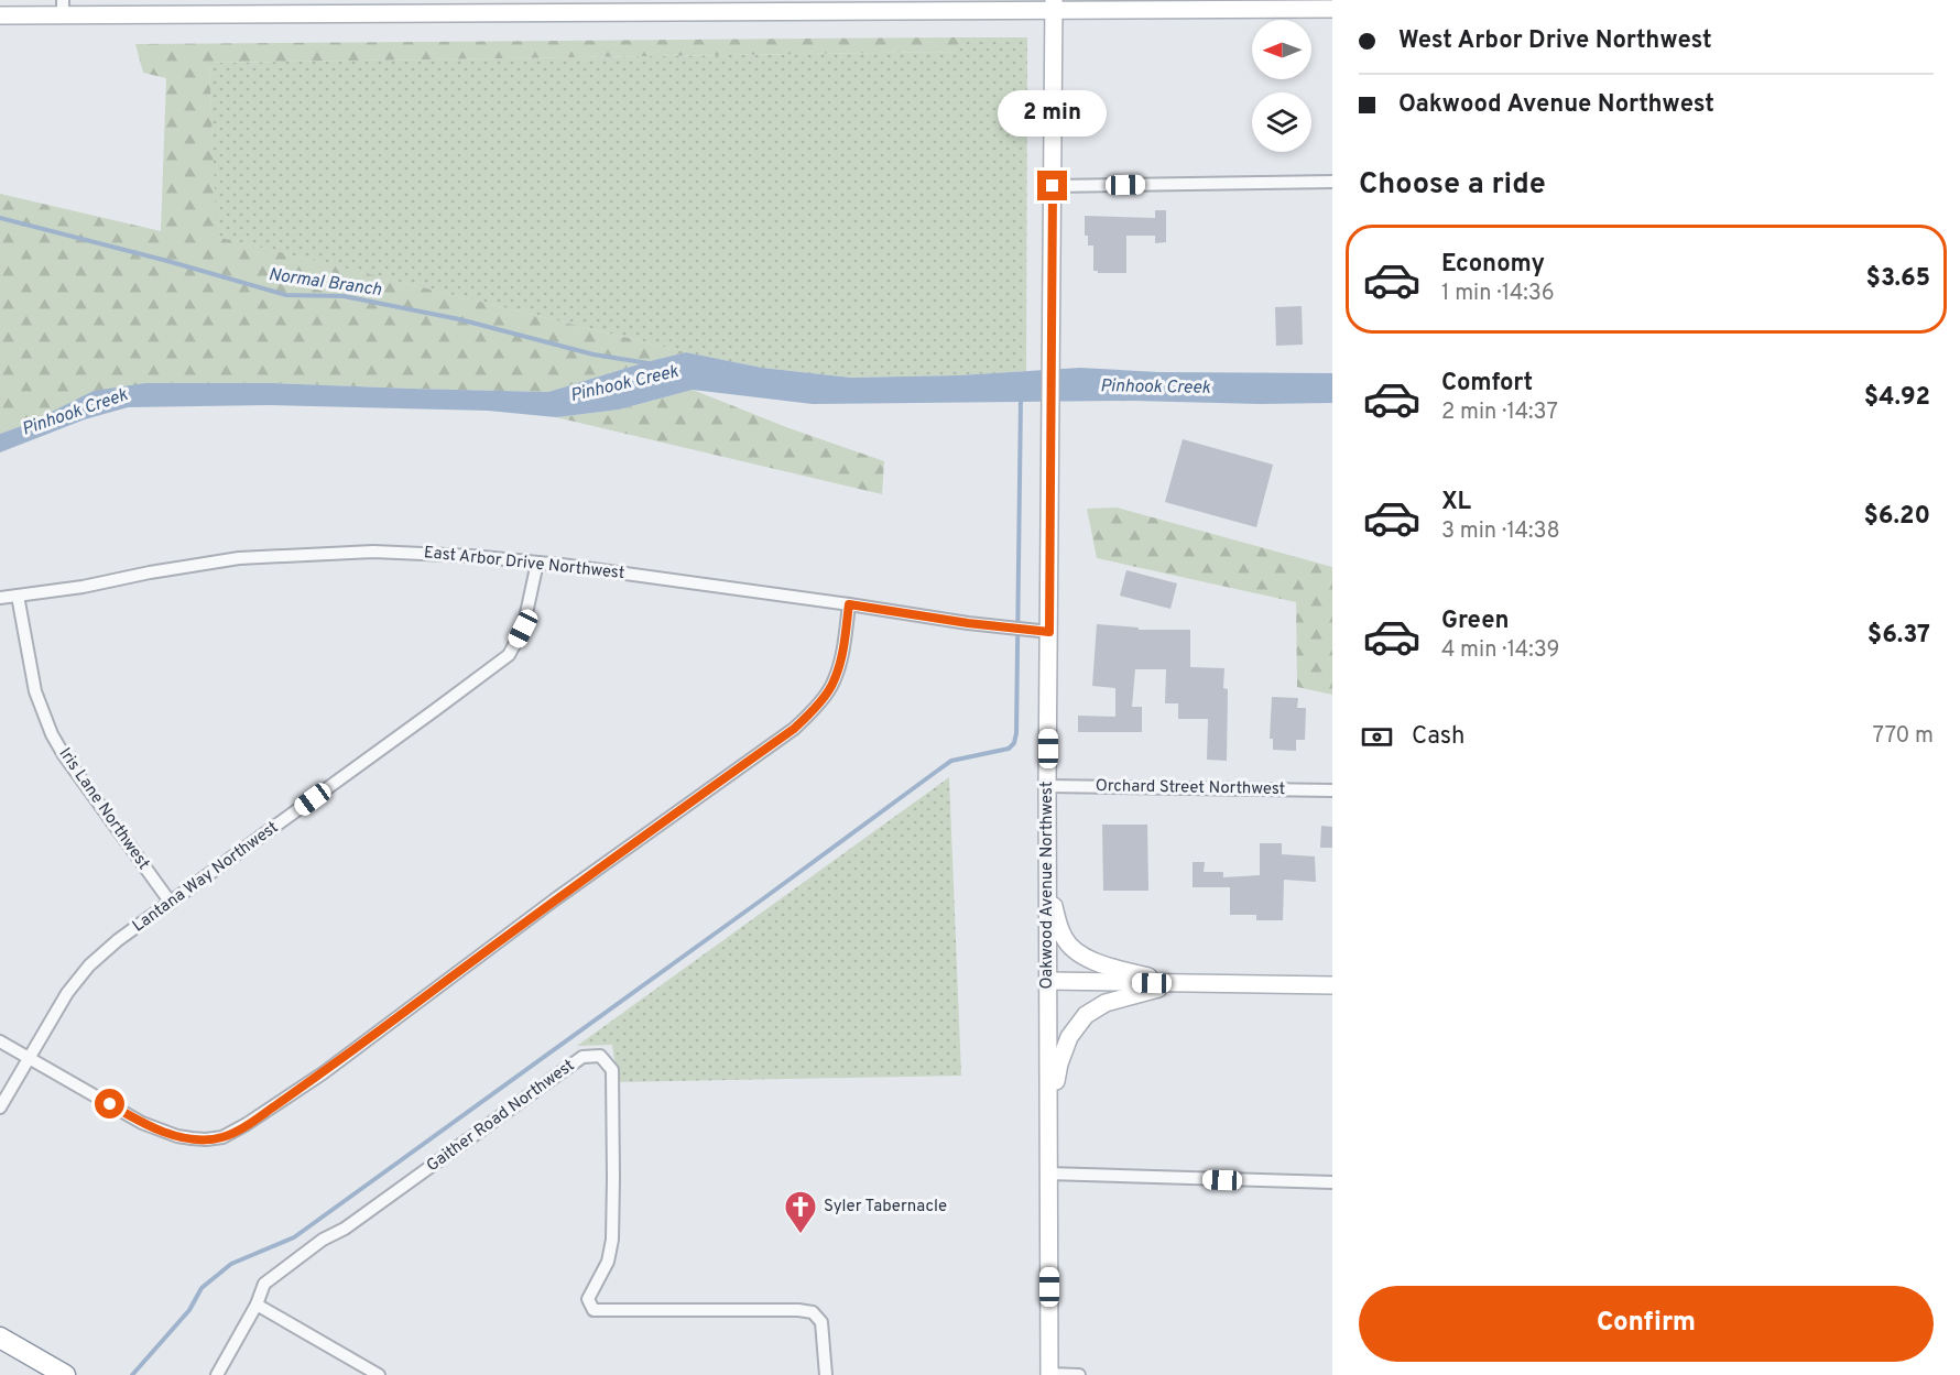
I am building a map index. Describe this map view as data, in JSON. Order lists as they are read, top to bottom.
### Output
{
  "streets": {
    "street": [
      "East Arbor Drive Northwest",
      "Orchard Street Northwest",
      "Iris Lane Northwest",
      "Lantana Way Northwest",
      "Oakwood Avenue Northwest",
      "Gaither Road Northwest"
    ]
  },
  "crossings": [
    ["East Arbor Drive Northwest", "Iris Lane Northwest"],
    ["East Arbor Drive Northwest", "Lantana Way Northwest"],
    ["East Arbor Drive Northwest", "Oakwood Avenue Northwest"],
    ["Orchard Street Northwest", "Oakwood Avenue Northwest"],
    ["Iris Lane Northwest", "Lantana Way Northwest"]
  ],
  "water": ["Normal Branch", "Pinhook Creek"],
  "places": {
    "church": ["Syler Tabernacle"]
  },
  "north": "left",
  "page": {
    "banner": ["West Arbor Drive Northwest", "Oakwood Avenue Northwest"],
    "bubble": "2 min",
    "heading": "Choose a ride",
    "list": [
      {
        "name": "Economy",
        "note": "1 min · 14:36",
        "value": "$3.65"
      },
      {
        "name": "Comfort",
        "note": "2 min · 14:37",
        "value": "$4.92"
      },
      {
        "name": "XL",
        "note": "3 min · 14:38",
        "value": "$6.20"
      },
      {
        "name": "Green",
        "note": "4 min · 14:39",
        "value": "$6.37"
      }
    ],
    "pay": ["Cash", "770 m"],
    "buttons": "Confirm"
  }
}
